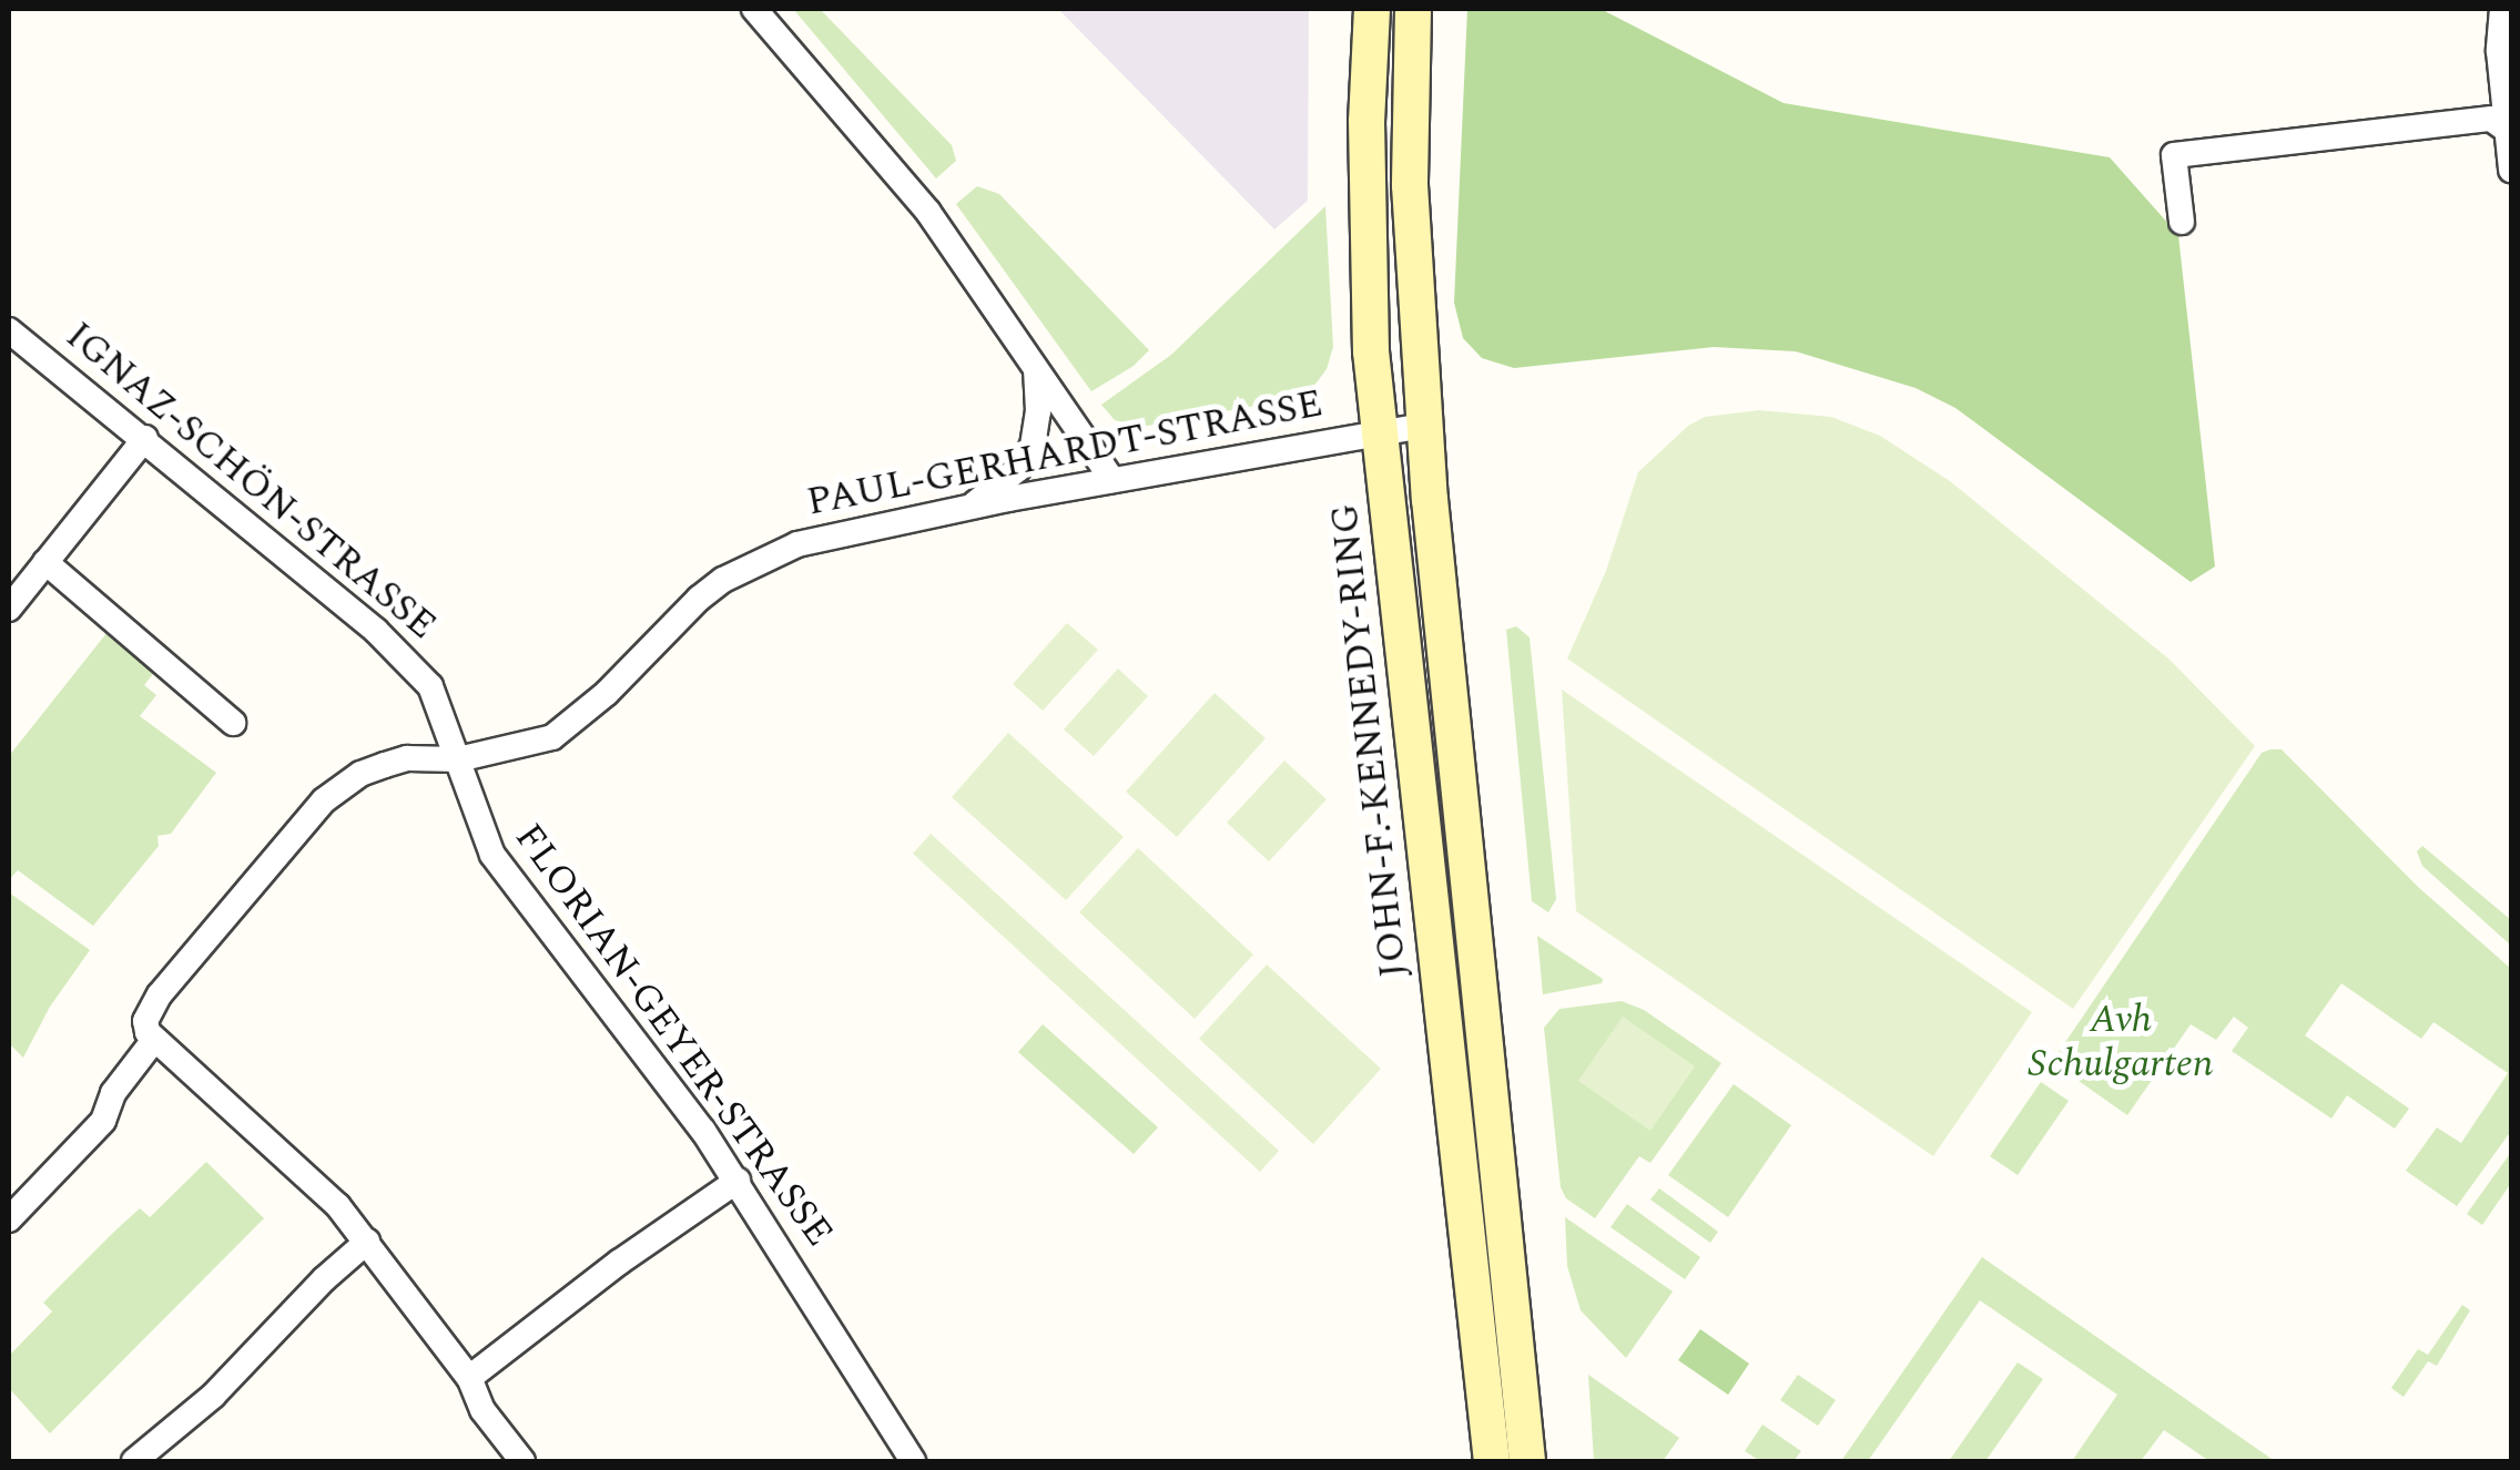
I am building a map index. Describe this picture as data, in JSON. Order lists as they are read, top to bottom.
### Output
{
  "streets": {
    "main road": ["JOHN-F.-KENNEDY-RING"],
    "street": ["PAUL-GERHARDT-STRASSE", "IGNAZ-SCHÖN-STRASSE", "FLORIAN-GEYER-STRASSE"]
  },
  "crossings": [
    ["PAUL-GERHARDT-STRASSE", "IGNAZ-SCHÖN-STRASSE"],
    ["PAUL-GERHARDT-STRASSE", "JOHN-F.-KENNEDY-RING"],
    ["PAUL-GERHARDT-STRASSE", "FLORIAN-GEYER-STRASSE"],
    ["IGNAZ-SCHÖN-STRASSE", "FLORIAN-GEYER-STRASSE"]
  ],
  "parks": ["Avh Schulgarten"]
}
